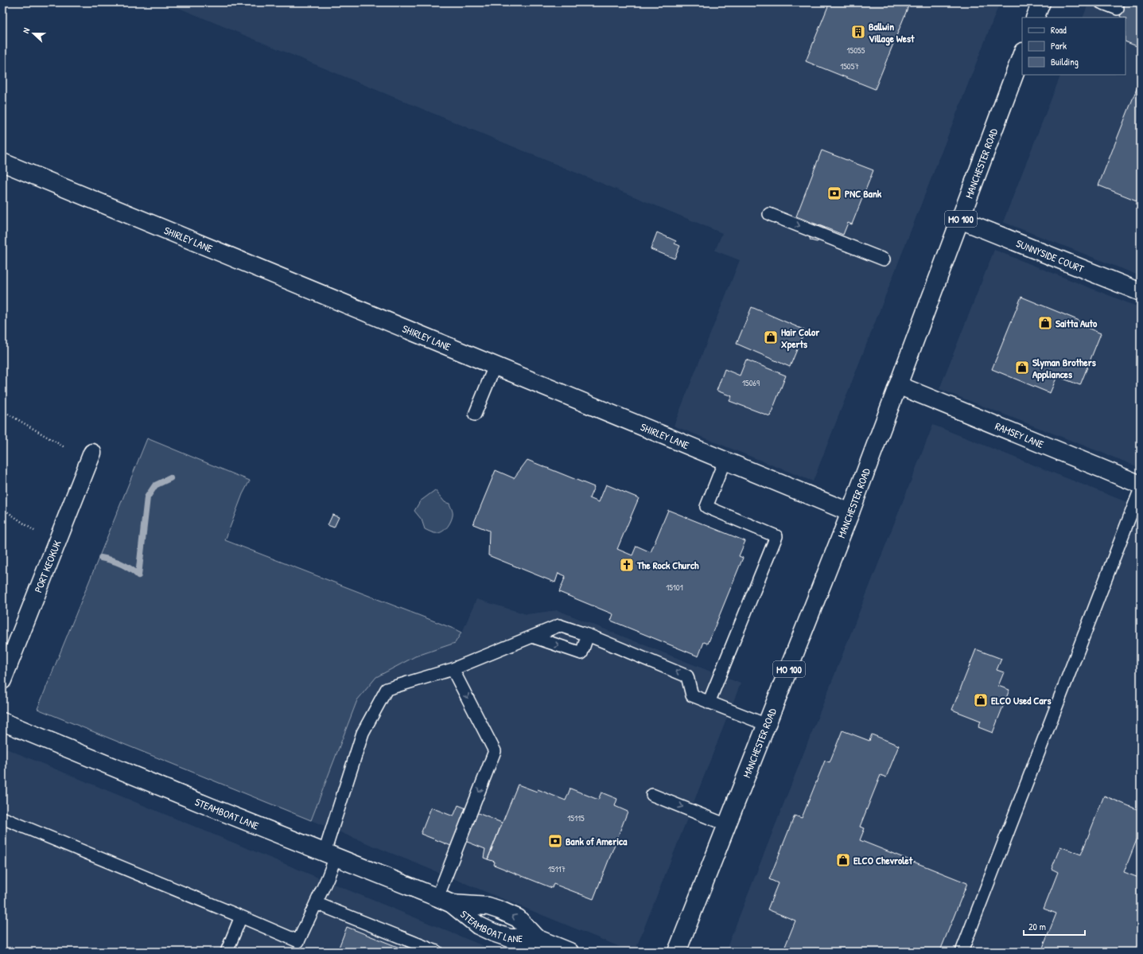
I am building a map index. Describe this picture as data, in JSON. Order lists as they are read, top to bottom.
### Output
{
  "streets": {
    "main road": [
      "MANCHESTER ROAD",
      "MO 100",
      "SHIRLEY LANE",
      "SUNNYSIDE COURT",
      "RAMSEY LANE",
      "PORT KEOKUK",
      "STEAMBOAT LANE"
    ]
  },
  "crossings": [
    ["MANCHESTER ROAD", "SHIRLEY LANE"],
    ["MANCHESTER ROAD", "SUNNYSIDE COURT"],
    ["MANCHESTER ROAD", "RAMSEY LANE"]
  ],
  "places": {
    "building": ["Ballwin Village West"],
    "bank": ["PNC Bank", "Bank of America"],
    "shop": [
      "Saitta Auto",
      "Hair Color Xperts",
      "Slyman Brothers Appliances",
      "ELCO Used Cars",
      "ELCO Chevrolet"
    ],
    "church": ["The Rock Church"]
  },
  "house_numbers": [
    "15055",
    "15057",
    "15069",
    "15101",
    "15115",
    "15117"
  ],
  "legend": ["Road", "Park", "Building"],
  "scale_bar": "20 m",
  "north": "left"
}
